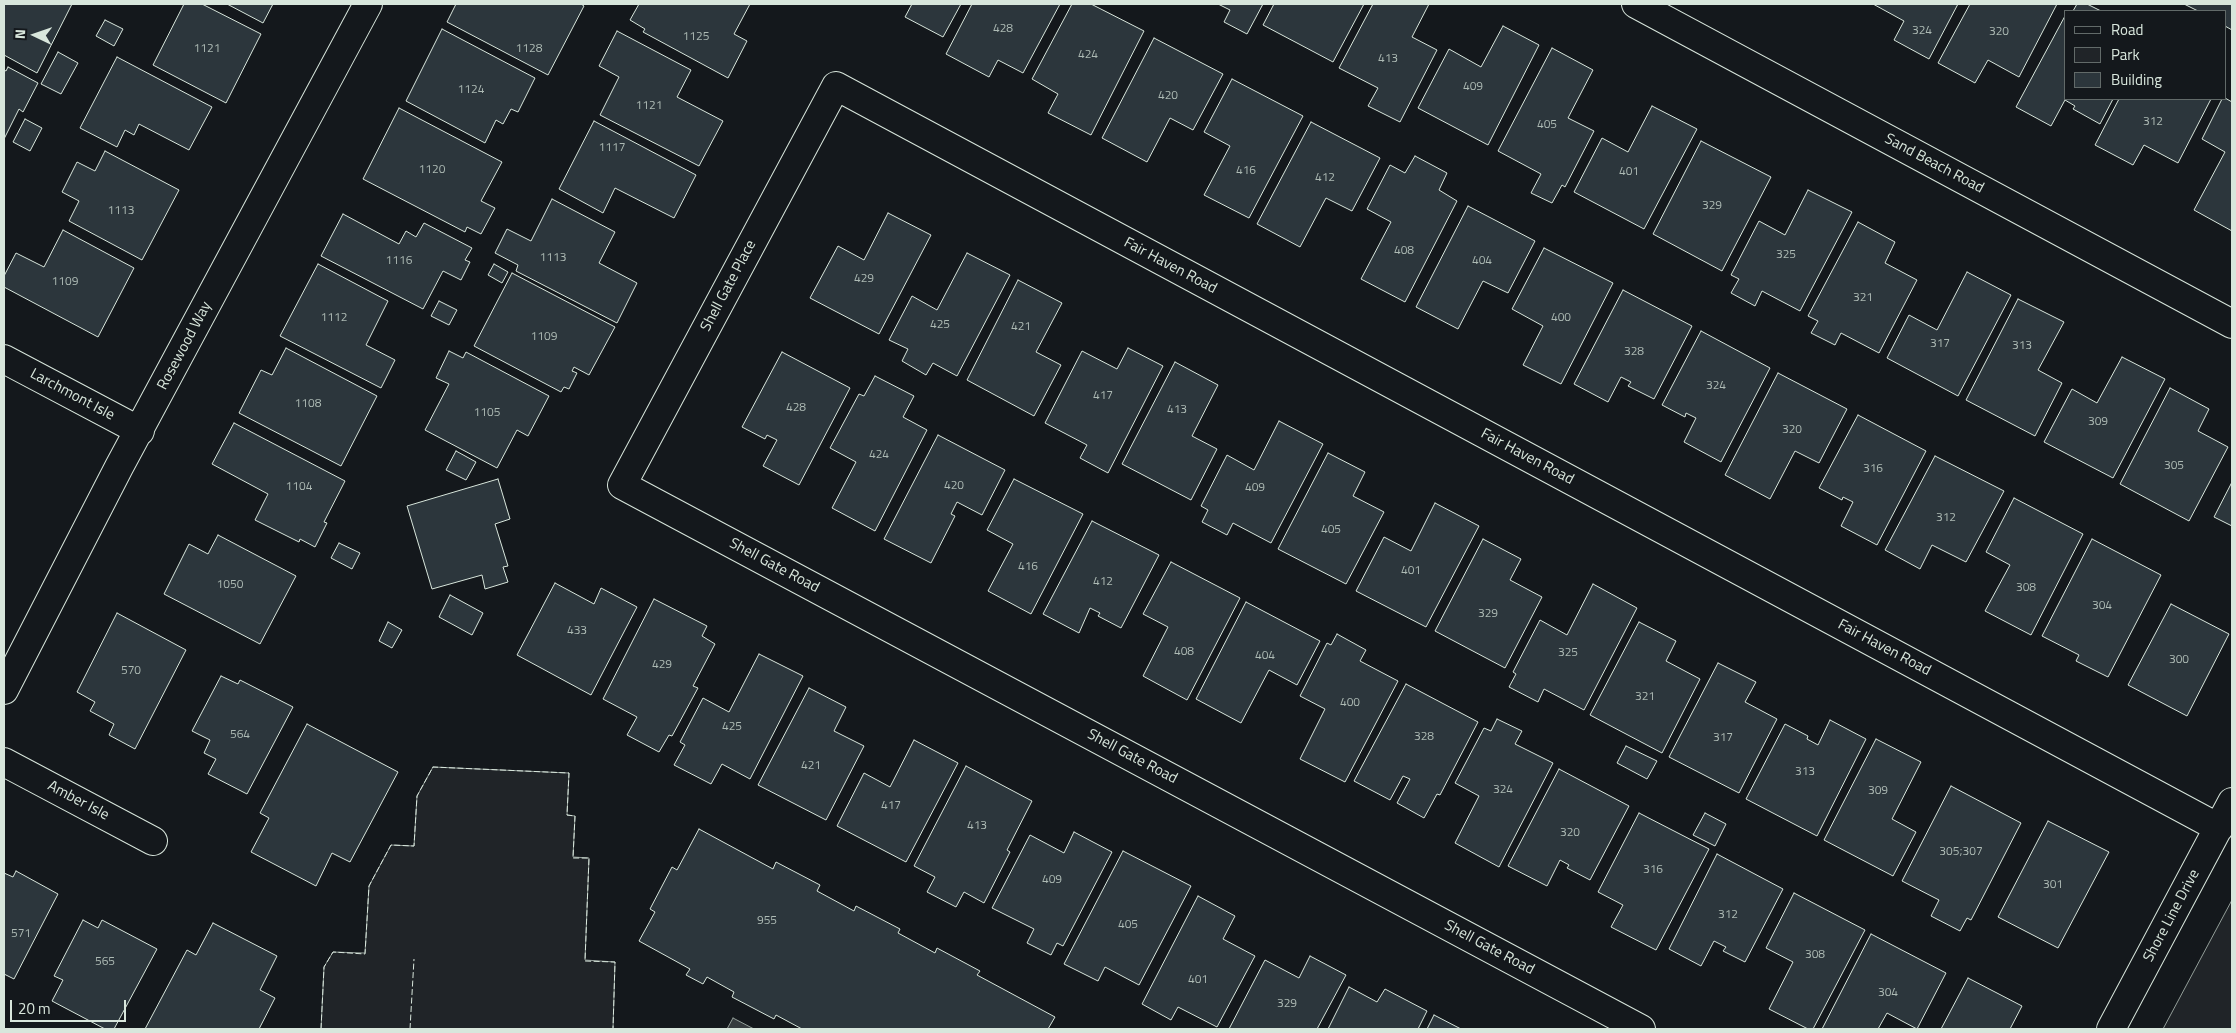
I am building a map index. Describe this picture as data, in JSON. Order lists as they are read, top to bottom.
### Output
{
  "streets": {
    "street": [
      "Sand Beach Road",
      "Fair Haven Road",
      "Shell Gate Place",
      "Rosewood Way",
      "Larchmont Isle",
      "Shell Gate Road",
      "Amber Isle",
      "Shore Line Drive"
    ]
  },
  "crossings": [
    ["Fair Haven Road", "Shell Gate Place"],
    ["Fair Haven Road", "Shore Line Drive"],
    ["Shell Gate Place", "Shell Gate Road"],
    ["Rosewood Way", "Larchmont Isle"]
  ],
  "house_numbers": [
    "428",
    "324",
    "320",
    "1125",
    "1121",
    "1128",
    "424",
    "413",
    "409",
    "1124",
    "420",
    "1121",
    "312",
    "405",
    "1117",
    "1120",
    "416",
    "401",
    "412",
    "329",
    "1113",
    "408",
    "325",
    "1113",
    "1116",
    "404",
    "429",
    "1109",
    "321",
    "1112",
    "400",
    "425",
    "421",
    "1109",
    "317",
    "313",
    "328",
    "324",
    "417",
    "1108",
    "428",
    "413",
    "1105",
    "309",
    "320",
    "424",
    "305",
    "316",
    "420",
    "1104",
    "409",
    "312",
    "405",
    "416",
    "401",
    "412",
    "1050",
    "308",
    "304",
    "329",
    "433",
    "408",
    "325",
    "404",
    "300",
    "429",
    "570",
    "321",
    "400",
    "425",
    "564",
    "328",
    "317",
    "421",
    "313",
    "324",
    "309",
    "417",
    "413",
    "320",
    "305;307",
    "316",
    "409",
    "301",
    "312",
    "955",
    "405",
    "571",
    "308",
    "565",
    "401",
    "304",
    "329"
  ],
  "legend": ["Road", "Park", "Building"],
  "scale_bar": "20 m",
  "north": "left"
}
